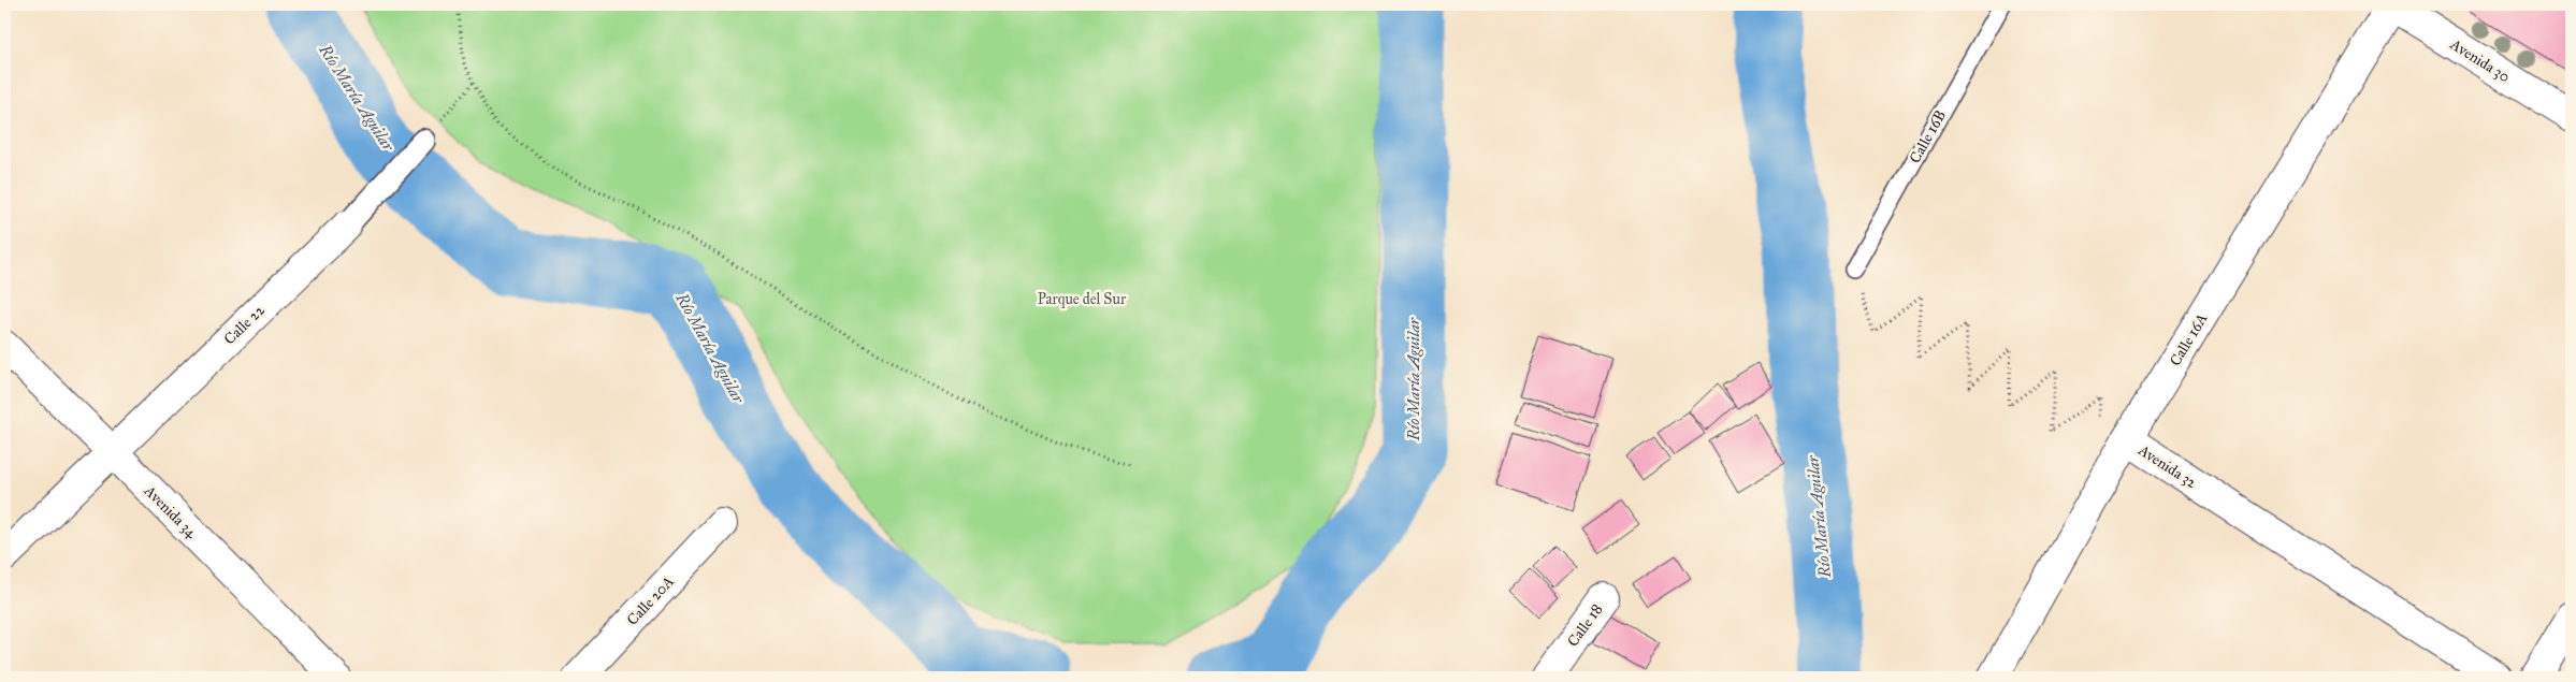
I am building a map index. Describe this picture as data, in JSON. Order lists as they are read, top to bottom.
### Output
{
  "streets": {
    "street": [
      "Avenida 30",
      "Calle 22",
      "Calle 16A",
      "Avenida 32",
      "Avenida 34",
      "Calle 20A",
      "Calle 18"
    ],
    "lane": ["Calle 16B"]
  },
  "crossings": [
    ["Avenida 30", "Calle 16A"],
    ["Calle 22", "Avenida 34"],
    ["Calle 16A", "Avenida 32"]
  ],
  "water": ["Río María Aguilar"],
  "parks": ["Parque del Sur"]
}
